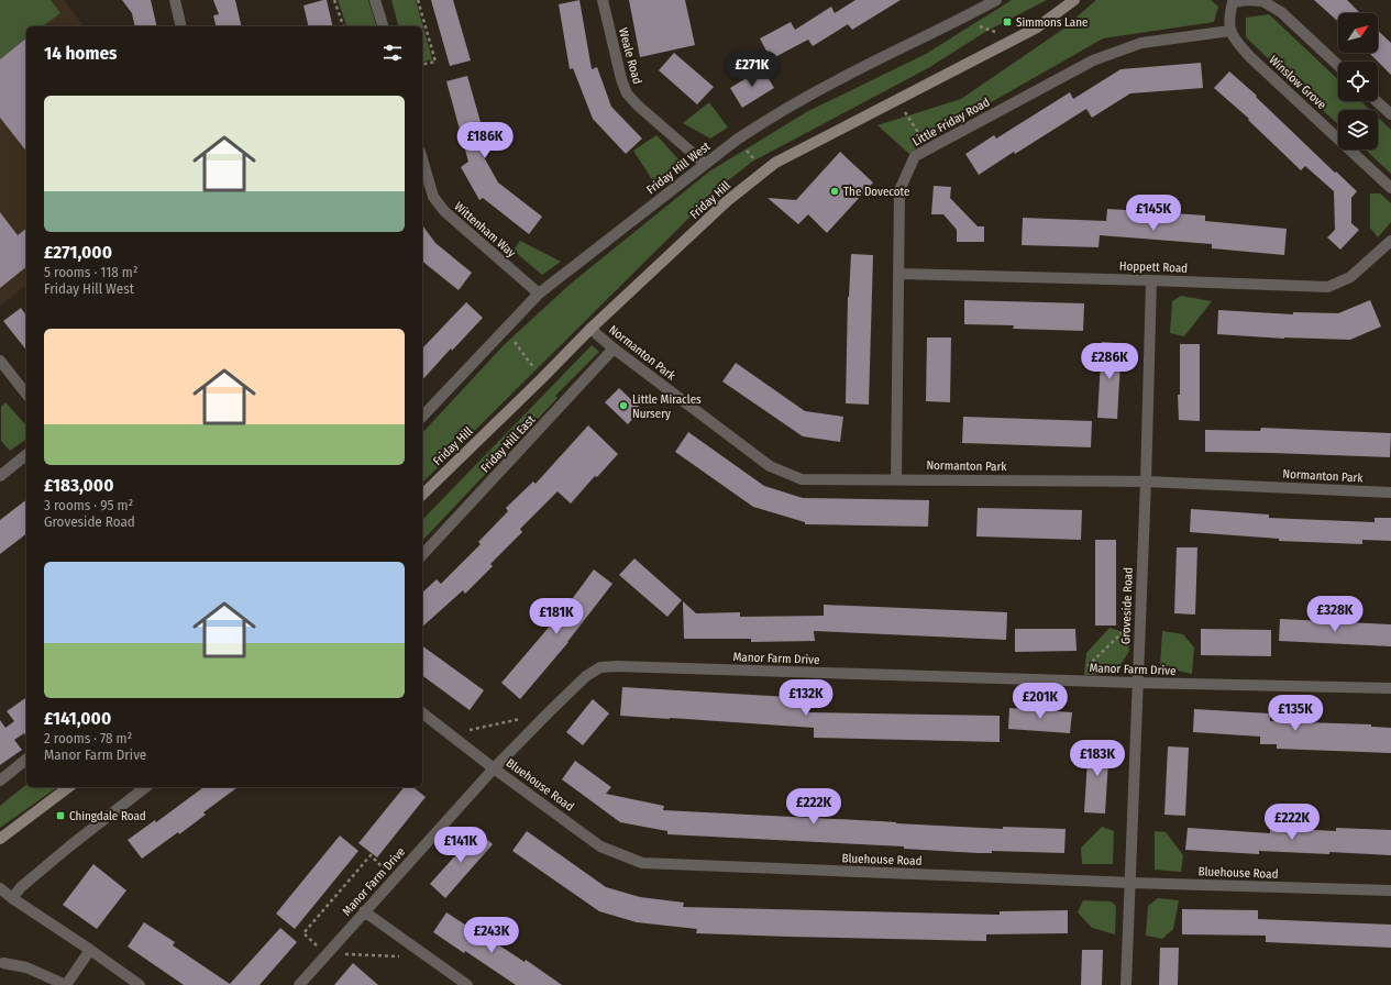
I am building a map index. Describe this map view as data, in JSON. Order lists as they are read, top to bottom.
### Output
{
  "streets": {
    "main road": ["Friday Hill"],
    "street": [
      "Weale Road",
      "Winslow Grove",
      "Little Friday Road",
      "Friday Hill West",
      "Wittenham Way",
      "Hoppett Road",
      "Normanton Park",
      "Friday Hill East",
      "Groveside Road",
      "Manor Farm Drive",
      "Bluehouse Road"
    ]
  },
  "crossings": [
    ["Weale Road", "Friday Hill West"],
    ["Winslow Grove", "Little Friday Road"],
    ["Little Friday Road", "Hoppett Road"],
    ["Little Friday Road", "Normanton Park"],
    ["Friday Hill West", "Wittenham Way"],
    ["Friday Hill", "Normanton Park"],
    ["Hoppett Road", "Groveside Road"],
    ["Normanton Park", "Friday Hill East"],
    ["Normanton Park", "Groveside Road"],
    ["Groveside Road", "Manor Farm Drive"],
    ["Groveside Road", "Bluehouse Road"],
    ["Manor Farm Drive", "Bluehouse Road"]
  ],
  "places": {
    "transit": ["Simmons Lane", "Chingdale Road"],
    "other": ["The Dovecote", "Little Miracles Nursery"]
  },
  "north": "top right",
  "page": {
    "heading": "14 homes",
    "price": [
      "£271K",
      "£186K",
      "£145K",
      "£286K",
      "£328K",
      "£181K",
      "£132K",
      "£201K",
      "£135K",
      "£183K",
      "£222K",
      "£222K",
      "£141K",
      "£243K"
    ],
    "list": [
      {
        "name": "£271,000",
        "note": "5 rooms · 118 m² · Friday Hill West"
      },
      {
        "name": "£183,000",
        "note": "3 rooms · 95 m² · Groveside Road"
      },
      {
        "name": "£141,000",
        "note": "2 rooms · 78 m² · Manor Farm Drive"
      }
    ]
  }
}
